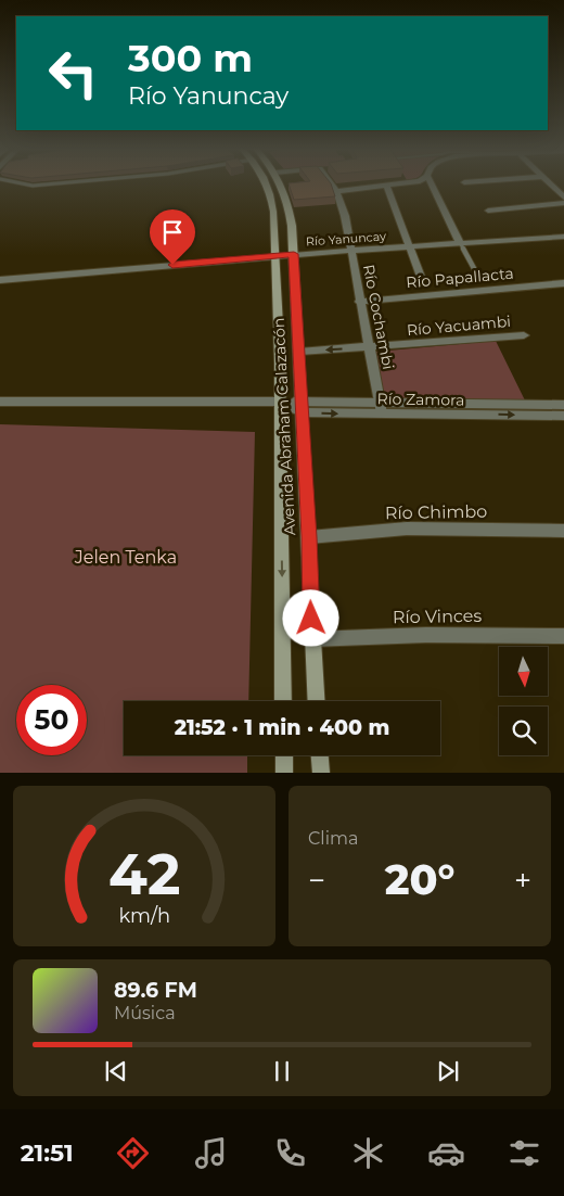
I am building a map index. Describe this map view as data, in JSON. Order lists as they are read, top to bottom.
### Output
{
  "streets": {
    "main road": ["Avenida Abraham Calazacón"],
    "street": [
      "Río Yanuncay",
      "Río Papallacta",
      "Río Cochambi",
      "Río Yacuambi",
      "Río Zamora",
      "Río Chimbo",
      "Río Vinces"
    ]
  },
  "crossings": [
    ["Río Yanuncay", "Río Cochambi"],
    ["Río Yanuncay", "Avenida Abraham Calazacón"],
    ["Río Papallacta", "Río Cochambi"],
    ["Río Cochambi", "Río Yacuambi"],
    ["Río Cochambi", "Río Zamora"],
    ["Río Yacuambi", "Avenida Abraham Calazacón"],
    ["Río Zamora", "Avenida Abraham Calazacón"],
    ["Avenida Abraham Calazacón", "Río Chimbo"],
    ["Avenida Abraham Calazacón", "Río Vinces"]
  ],
  "parks": ["Jelen Tenka"],
  "north": "bottom",
  "page": {
    "turn": ["300 m", "Río Yanuncay"],
    "limit": "50",
    "trip": "21:52 · 1 min · 400 m",
    "tile": "Clima",
    "heat": ["−", "20°", "+"],
    "song": ["89.6 FM", "Música"],
    "tabs": "21:51",
    "gauge": ["42", "km/h"]
  }
}
